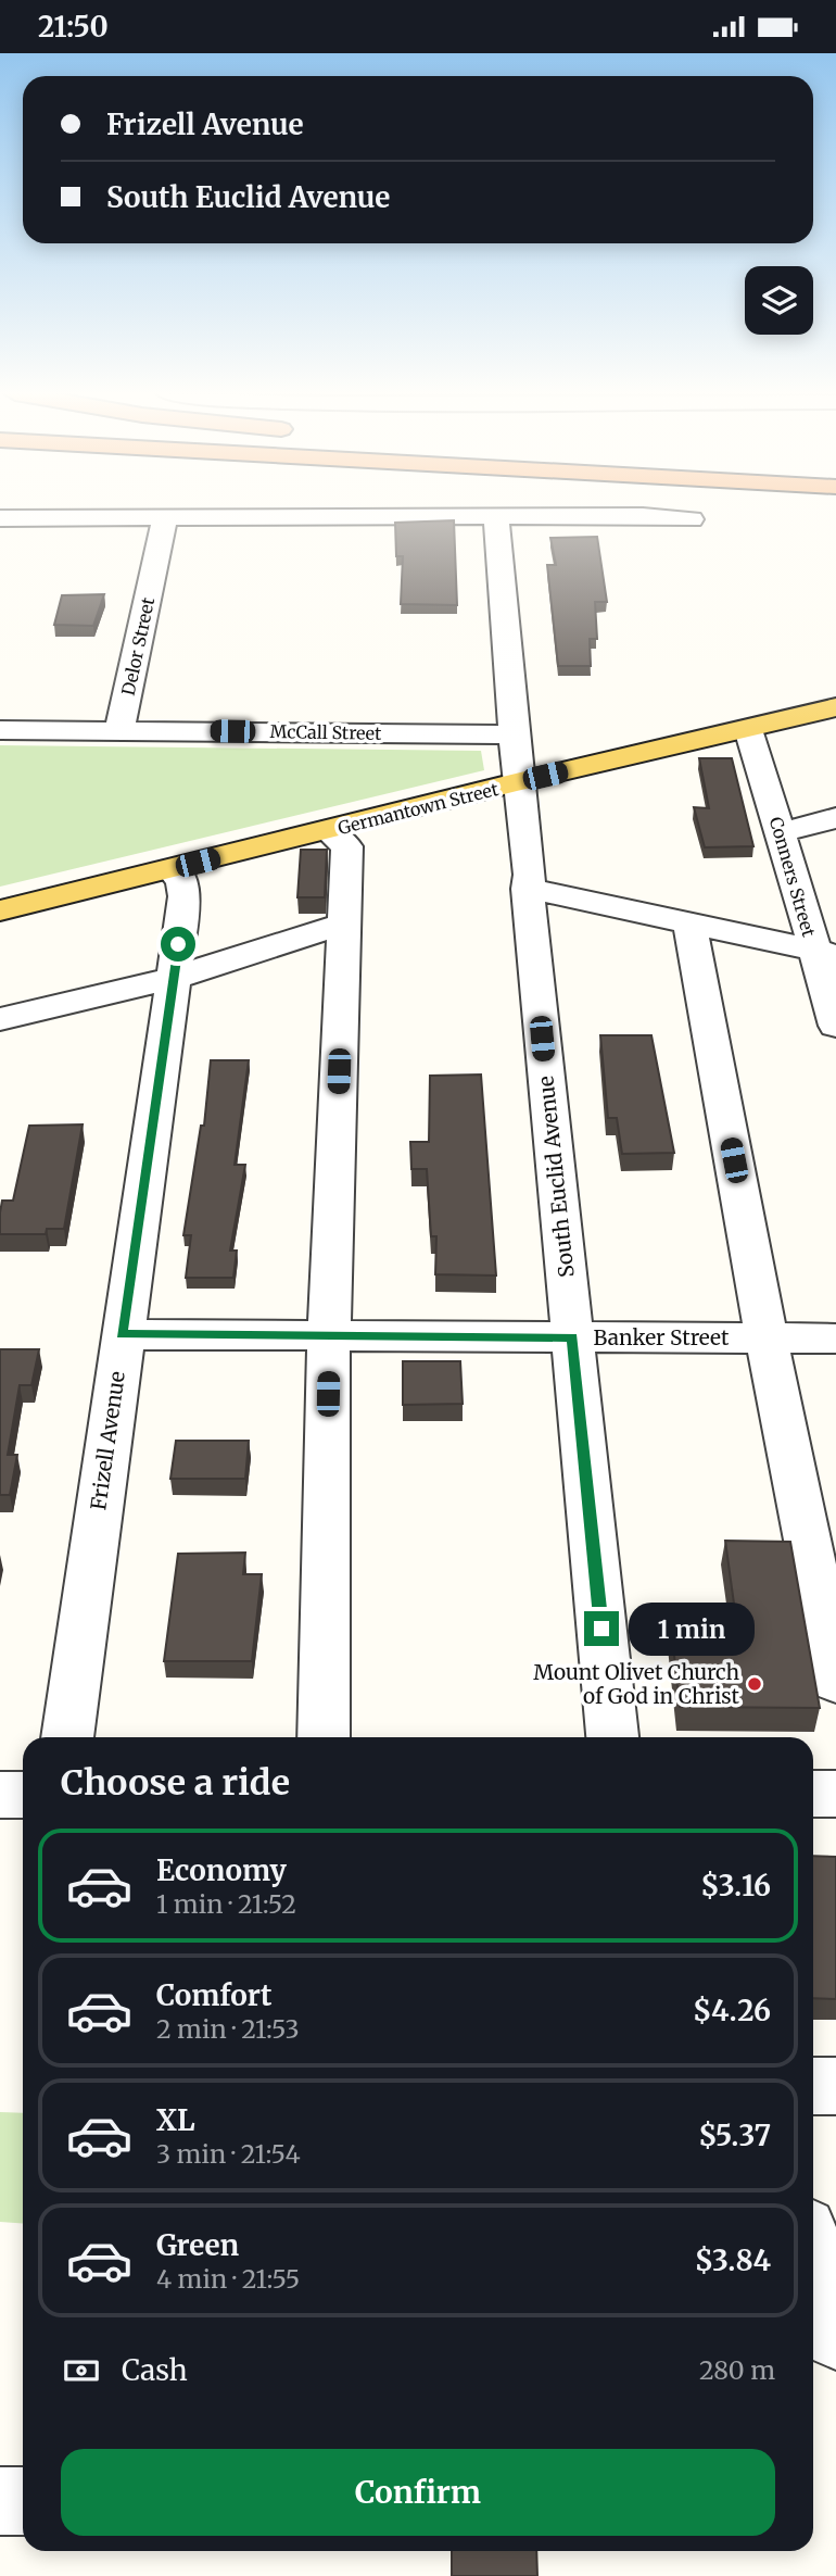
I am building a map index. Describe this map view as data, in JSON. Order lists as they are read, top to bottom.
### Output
{
  "streets": {
    "main road": ["Germantown Street"],
    "street": [
      "Delor Street",
      "McCall Street",
      "Conners Street",
      "South Euclid Avenue",
      "Banker Street",
      "Frizell Avenue"
    ]
  },
  "crossings": [
    ["Delor Street", "McCall Street"],
    ["McCall Street", "South Euclid Avenue"],
    ["Germantown Street", "Conners Street"],
    ["Germantown Street", "South Euclid Avenue"],
    ["Germantown Street", "Frizell Avenue"],
    ["South Euclid Avenue", "Banker Street"],
    ["Banker Street", "Frizell Avenue"]
  ],
  "places": ["Mount Olivet Church of God in Christ"],
  "page": {
    "status": "21:50",
    "banner": ["Frizell Avenue", "South Euclid Avenue"],
    "bubble": "1 min",
    "heading": "Choose a ride",
    "list": [
      {
        "name": "Economy",
        "note": "1 min · 21:52",
        "value": "$3.16"
      },
      {
        "name": "Comfort",
        "note": "2 min · 21:53",
        "value": "$4.26"
      },
      {
        "name": "XL",
        "note": "3 min · 21:54",
        "value": "$5.37"
      },
      {
        "name": "Green",
        "note": "4 min · 21:55",
        "value": "$3.84"
      }
    ],
    "pay": ["Cash", "280 m"],
    "buttons": "Confirm"
  }
}
